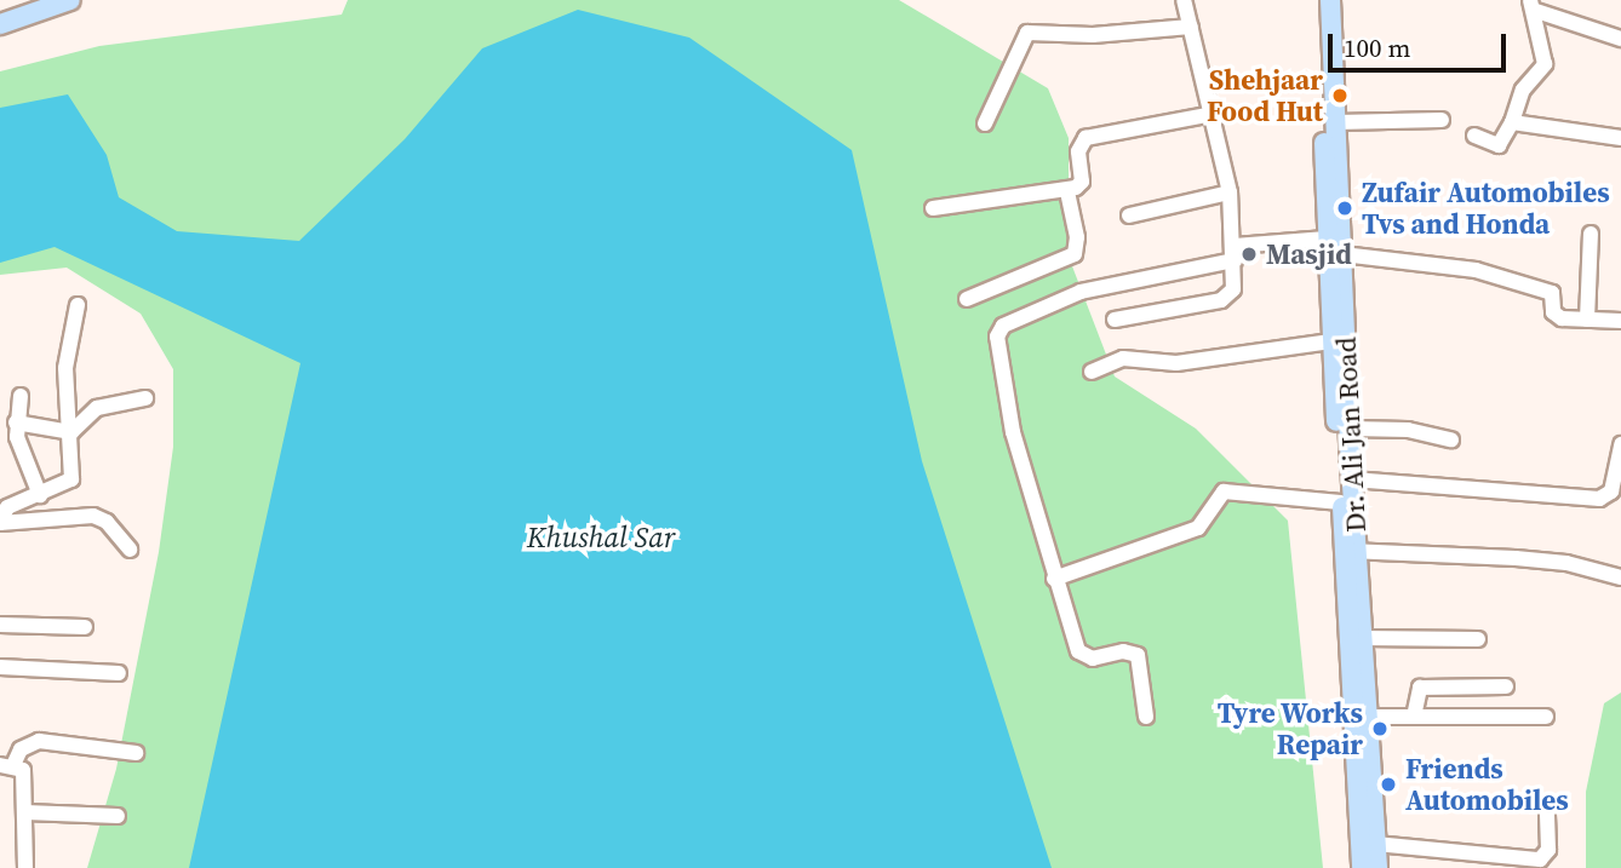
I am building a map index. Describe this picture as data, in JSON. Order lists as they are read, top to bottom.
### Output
{
  "streets": {
    "main road": ["Dr. Ali Jan Road"]
  },
  "water": ["Khushal Sar"],
  "places": [
    "Shehjaar Food Hut",
    "Zufair Automobiles Tvs and Honda",
    "Masjid",
    "Tyre Works Repair",
    "Friends Automobiles"
  ],
  "scale_bar": "100 m"
}
